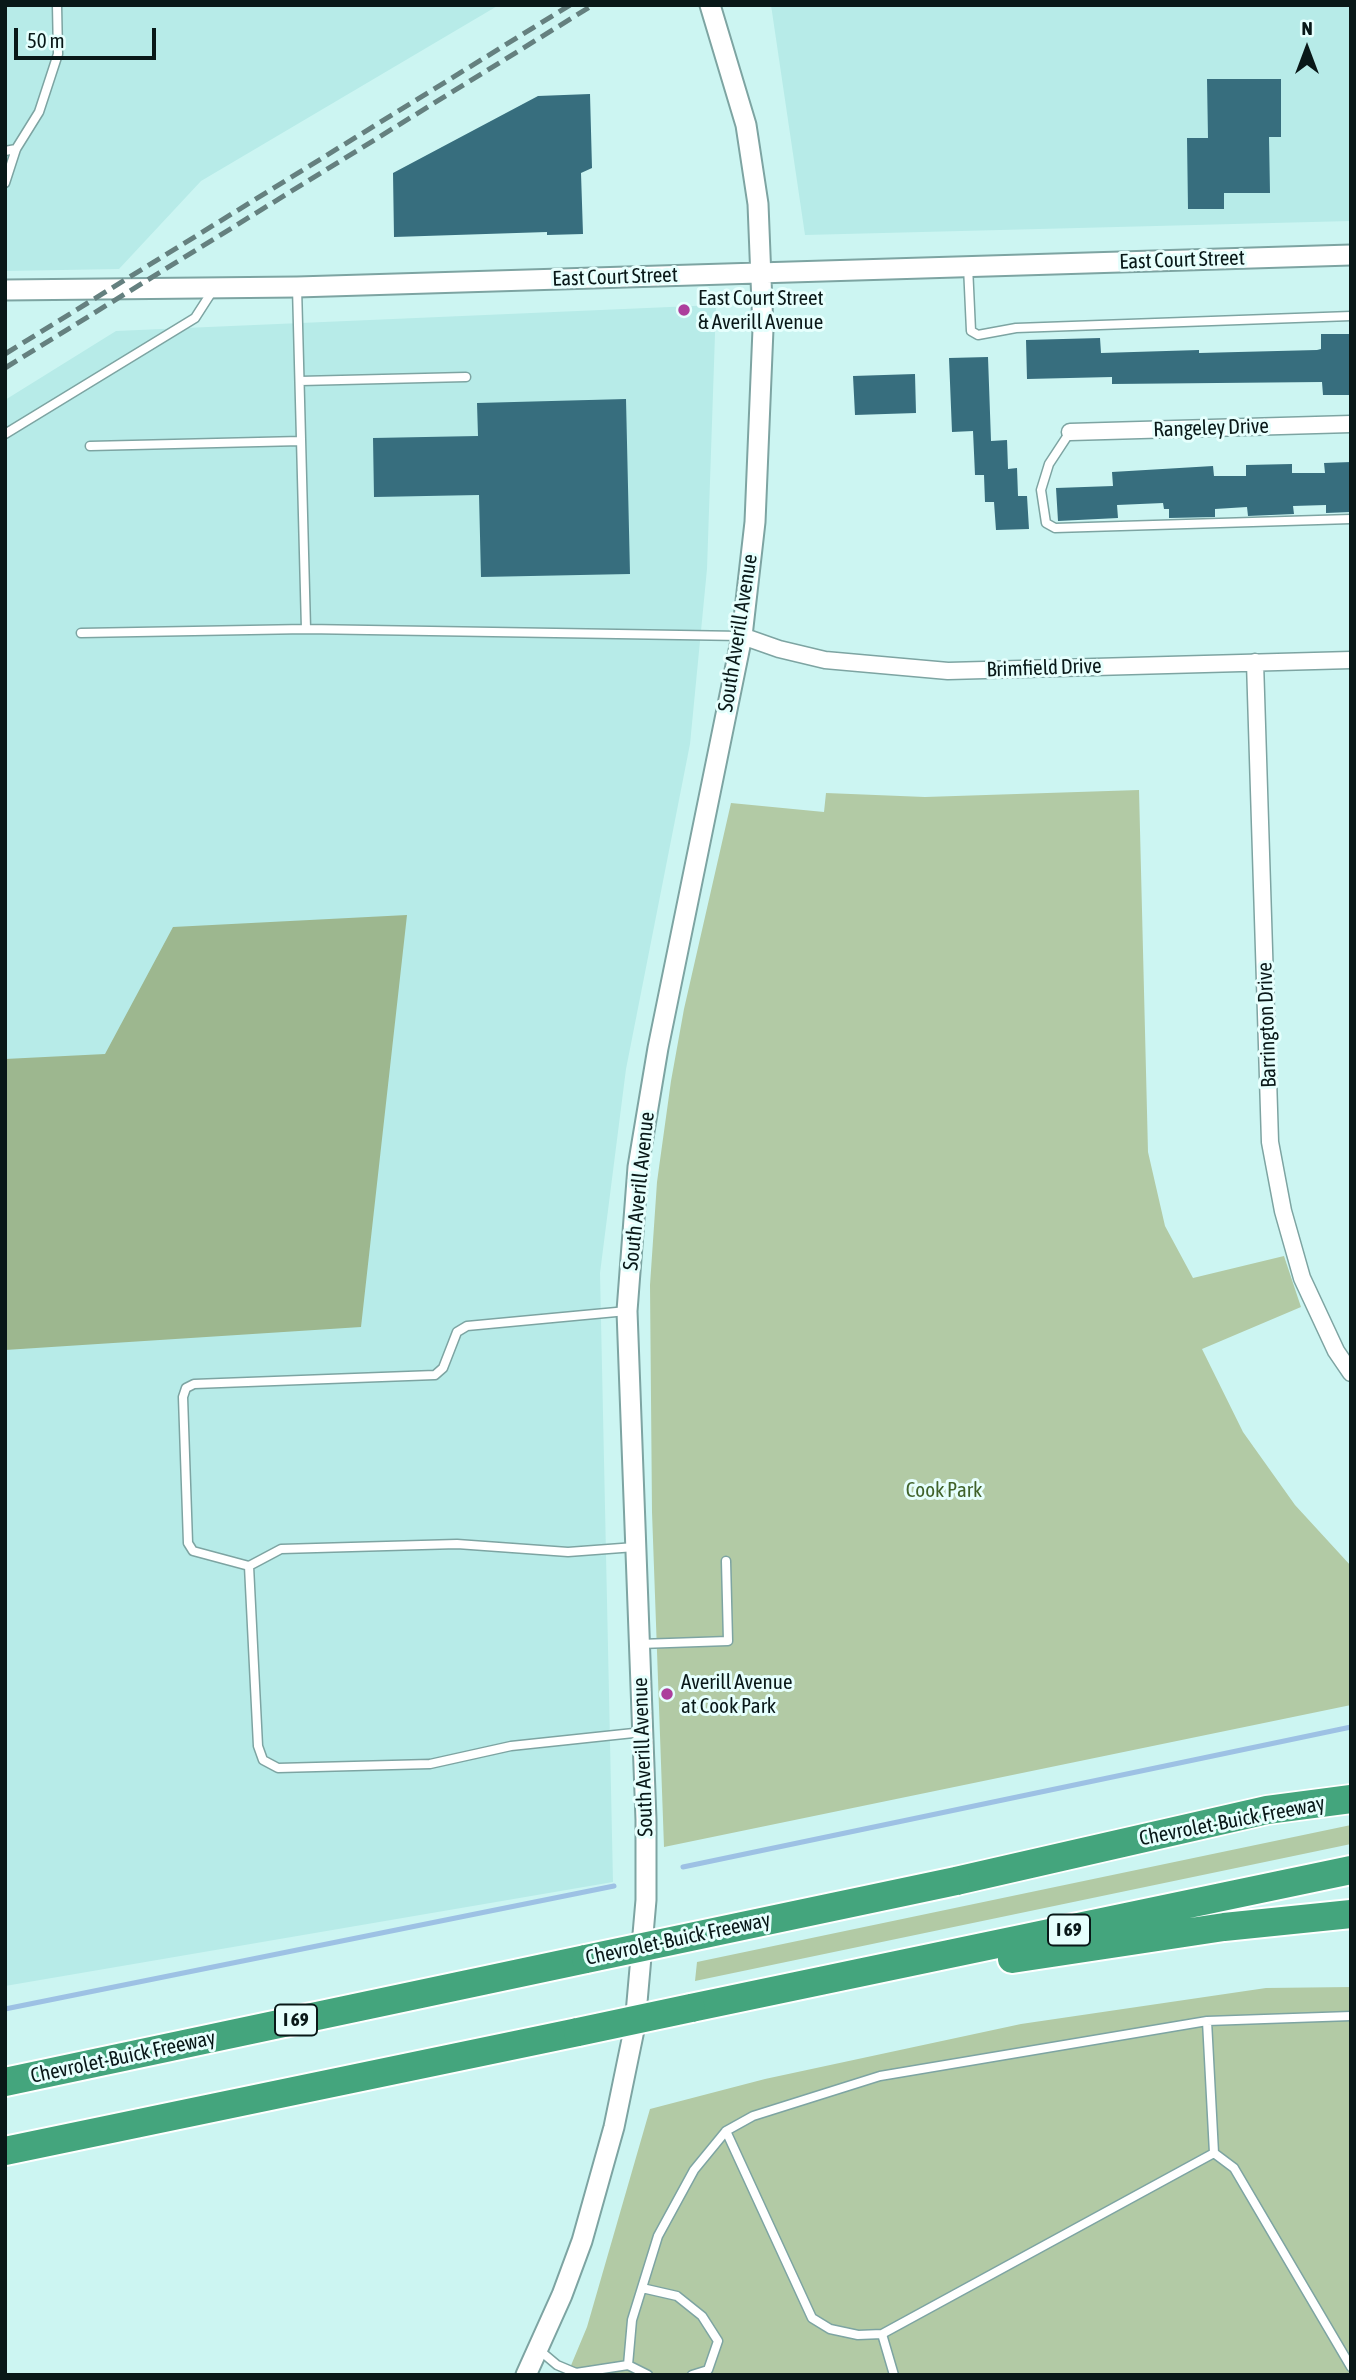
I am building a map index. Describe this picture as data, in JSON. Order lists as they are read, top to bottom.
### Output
{
  "streets": {
    "highway": ["Chevrolet-Buick Freeway", "I 69"],
    "street": [
      "East Court Street",
      "Rangeley Drive",
      "South Averill Avenue",
      "Brimfield Drive",
      "Barrington Drive"
    ]
  },
  "crossings": [
    ["East Court Street", "South Averill Avenue"],
    ["South Averill Avenue", "Brimfield Drive"],
    ["Brimfield Drive", "Barrington Drive"]
  ],
  "parks": ["Cook Park"],
  "places": ["East Court Street & Averill Avenue", "Averill Avenue at Cook Park"],
  "scale_bar": "50 m",
  "north": "top"
}
